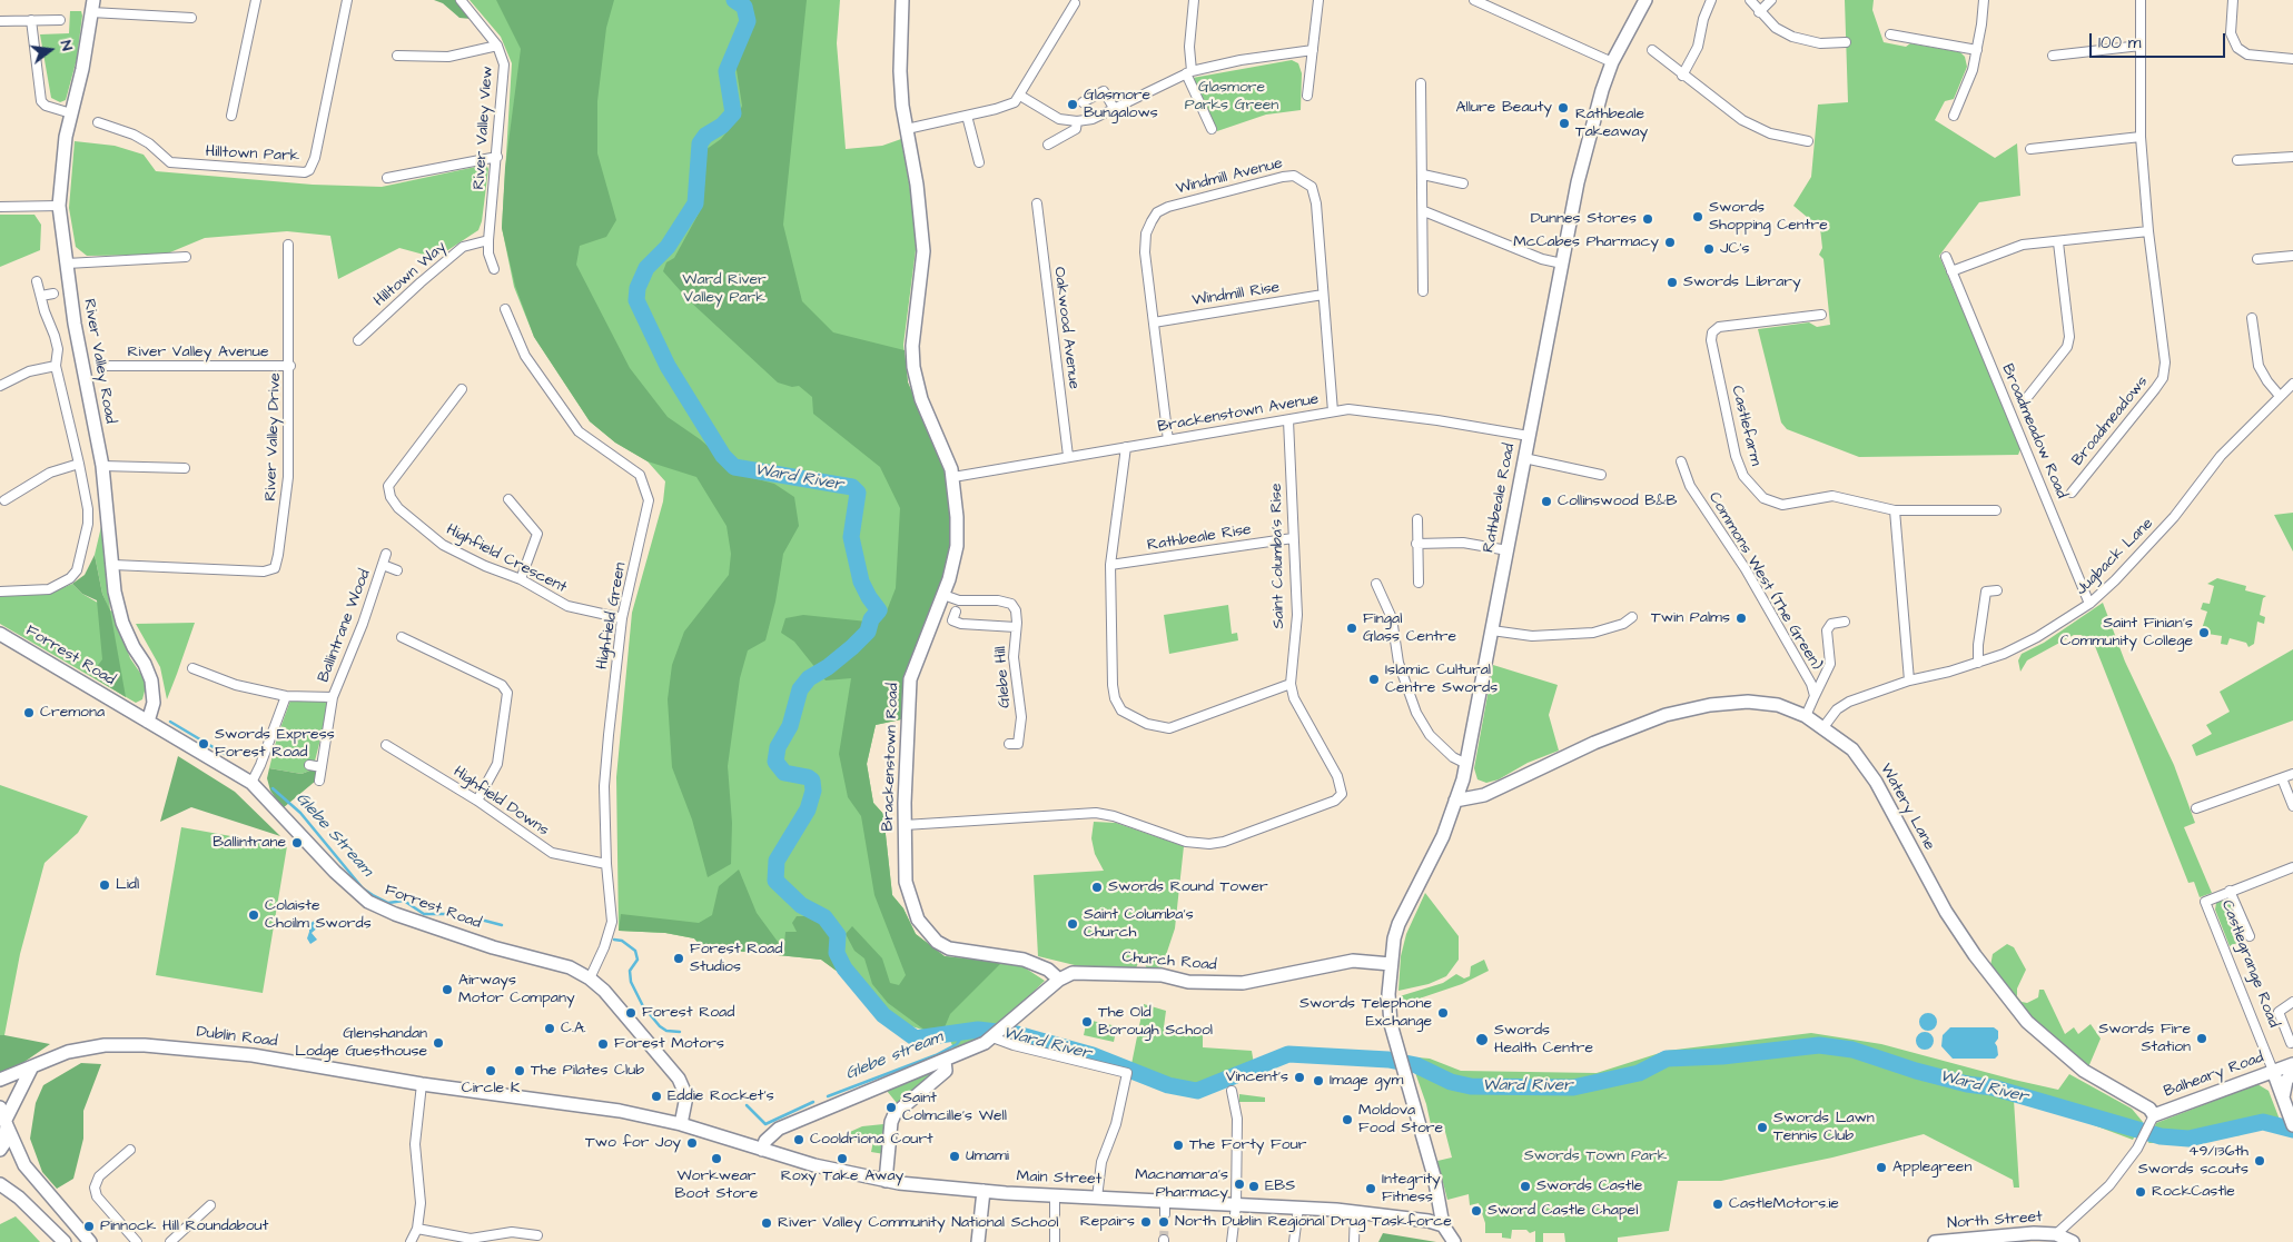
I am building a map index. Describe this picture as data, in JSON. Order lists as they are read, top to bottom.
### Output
{
  "streets": {
    "street": [
      "River Valley View",
      "Hilltown Park",
      "Windmill Avenue",
      "Hilltown Way",
      "Windmill Rise",
      "Oakwood Avenue",
      "River Valley Avenue",
      "River Valley Road",
      "Brackenstown Avenue",
      "Broadmeadows",
      "Castlefarm",
      "Broadmeadow Road",
      "River Valley Drive",
      "Rathbeale Road",
      "Rathbeale Rise",
      "Saint Columba's Rise",
      "Jugback Lane",
      "Highfield Crescent",
      "Commons West (The Green)",
      "Highfield Green",
      "Ballintrane Wood",
      "Forrest Road",
      "Glebe Hill",
      "Brackenstown Road",
      "Highfield Downs",
      "Watery Lane",
      "Church Road",
      "Castlegrange Road",
      "Dublin Road",
      "Balheary Road",
      "Main Street",
      "North Street"
    ]
  },
  "crossings": [
    ["River Valley View", "Hilltown Way"],
    ["Windmill Avenue", "Windmill Rise"],
    ["Windmill Avenue", "Brackenstown Avenue"],
    ["Oakwood Avenue", "Brackenstown Avenue"],
    ["River Valley Avenue", "River Valley Drive"],
    ["River Valley Road", "River Valley Drive"],
    ["River Valley Road", "Forrest Road"],
    ["Brackenstown Avenue", "Rathbeale Road"],
    ["Brackenstown Avenue", "Saint Columba's Rise"],
    ["Brackenstown Avenue", "Brackenstown Road"],
    ["Broadmeadow Road", "Jugback Lane"],
    ["Rathbeale Road", "Watery Lane"],
    ["Rathbeale Road", "Church Road"],
    ["Rathbeale Road", "Main Street"],
    ["Rathbeale Rise", "Saint Columba's Rise"],
    ["Saint Columba's Rise", "Brackenstown Road"],
    ["Jugback Lane", "Watery Lane"],
    ["Highfield Crescent", "Highfield Green"],
    ["Commons West (The Green)", "Watery Lane"],
    ["Highfield Green", "Forrest Road"],
    ["Highfield Green", "Highfield Downs"],
    ["Forrest Road", "Dublin Road"],
    ["Forrest Road", "Main Street"],
    ["Glebe Hill", "Brackenstown Road"],
    ["Brackenstown Road", "Church Road"],
    ["Watery Lane", "Balheary Road"],
    ["Church Road", "Main Street"],
    ["Castlegrange Road", "Balheary Road"],
    ["Dublin Road", "Main Street"]
  ],
  "water": ["Ward River", "Glebe Stream", "Glebe stream"],
  "parks": ["Glasmore Parks Green", "Ward River Valley Park", "Swords Town Park"],
  "places": [
    "Glasmore Bungalows",
    "Allure Beauty",
    "Rathbeale Takeaway",
    "Swords Shopping Centre",
    "Dunnes Stores",
    "McCabes Pharmacy",
    "JC's",
    "Swords Library",
    "Collinswood B&B",
    "Twin Palms",
    "Fingal Glass Centre",
    "Saint Finian's Community College",
    "Islamic Cultural Centre Swords",
    "Cremona",
    "Swords Express Forest Road",
    "Ballintrane",
    "Lidl",
    "Swords Round Tower",
    "Colaiste Choilm Swords",
    "Saint Columba's Church",
    "Forest Road Studios",
    "Airways Motor Company",
    "Forest Road",
    "Swords Telephone Exchange",
    "The Old Borough School",
    "C.A.",
    "Swords Fire Station",
    "Swords Health Centre",
    "Glenshandan Lodge Guesthouse",
    "Forest Motors",
    "Circle K",
    "The Pilates Club",
    "Vincent's",
    "Image gym",
    "Eddie Rocket's",
    "Saint Colmcille's Well",
    "Moldova Food Store",
    "Swords Lawn Tennis Club",
    "Cooldriona Court",
    "Two for Joy",
    "The Forty Four",
    "Umami",
    "Workwear Boot Store",
    "Roxy Take Away",
    "49/136th Swords scouts",
    "Applegreen",
    "Macnamara's Pharmacy",
    "EBS",
    "Swords Castle",
    "Integrity Fitness",
    "RockCastle",
    "CastleMotors.ie",
    "Sword Castle Chapel",
    "Repairs",
    "North Dublin Regional Drug Taskforce",
    "River Valley Community National School",
    "Pinnock Hill Roundabout"
  ],
  "scale_bar": "100 m",
  "north": "right"
}
